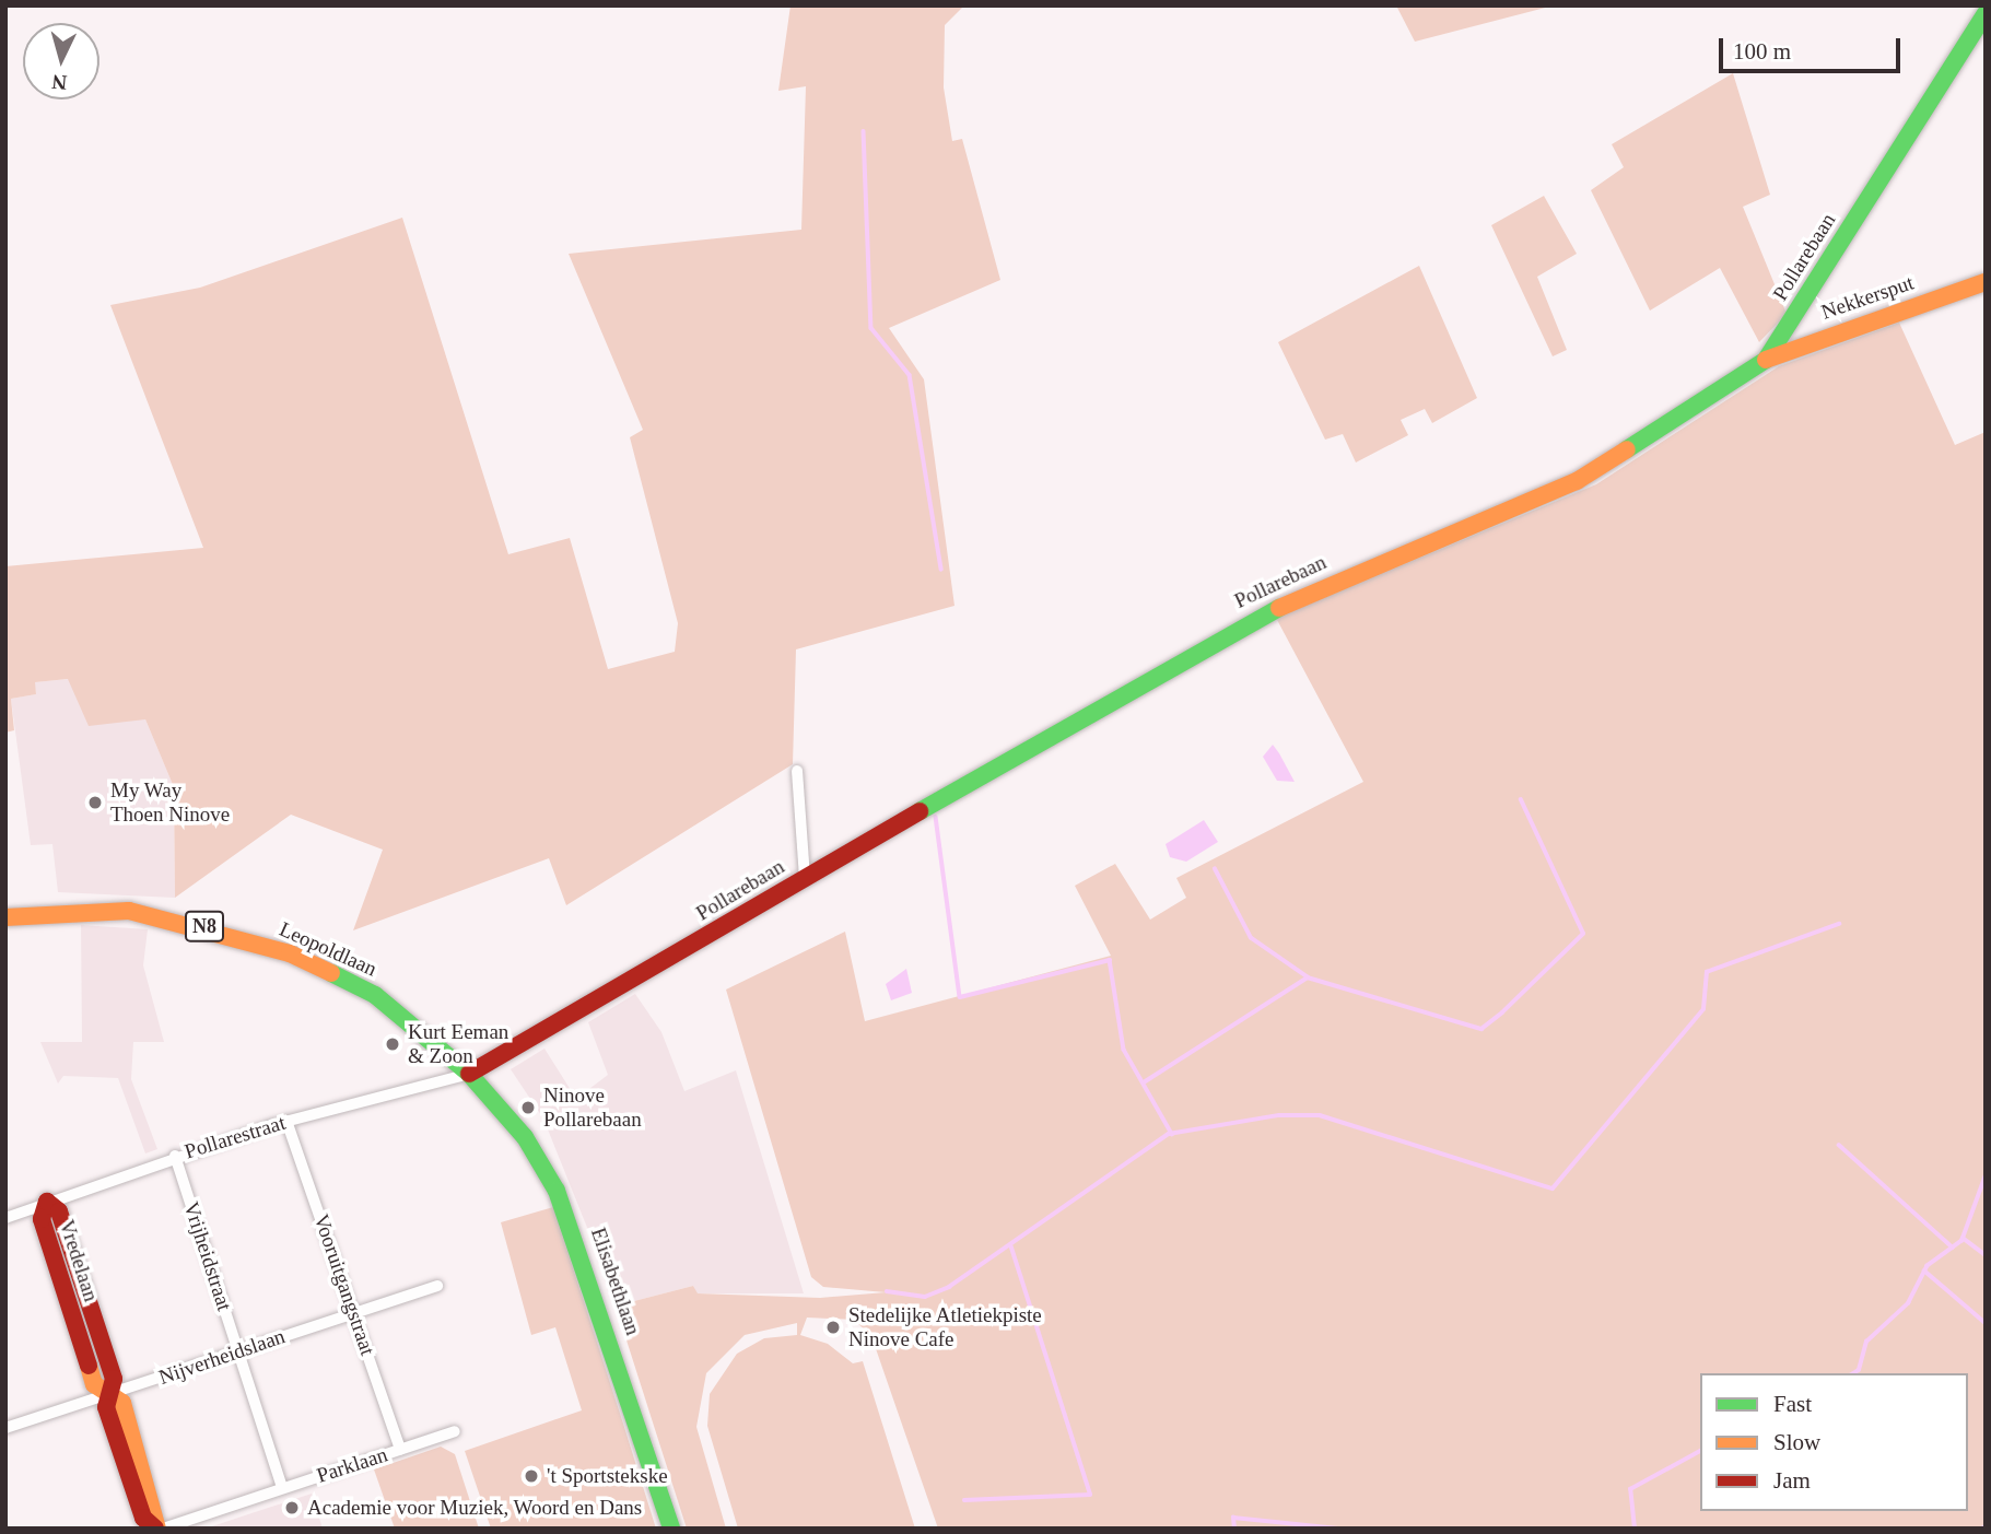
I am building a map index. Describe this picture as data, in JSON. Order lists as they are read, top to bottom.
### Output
{
  "streets": {
    "street": [
      "Pollarebaan",
      "Nekkersput",
      "N8",
      "Leopoldlaan",
      "Pollarestraat",
      "Vrijheidstraat",
      "Vredelaan",
      "Elisabethlaan",
      "Vooruitgangstraat",
      "Nijverheidslaan",
      "Parklaan"
    ]
  },
  "crossings": [
    ["Pollarebaan", "Nekkersput"],
    ["Pollarebaan", "Leopoldlaan"],
    ["Pollarebaan", "Pollarestraat"],
    ["Pollarebaan", "Elisabethlaan"],
    ["Leopoldlaan", "Pollarestraat"],
    ["Leopoldlaan", "Elisabethlaan"],
    ["Pollarestraat", "Vrijheidstraat"],
    ["Pollarestraat", "Vredelaan"],
    ["Pollarestraat", "Elisabethlaan"],
    ["Pollarestraat", "Vooruitgangstraat"],
    ["Vrijheidstraat", "Nijverheidslaan"],
    ["Vrijheidstraat", "Parklaan"],
    ["Vredelaan", "Nijverheidslaan"],
    ["Vredelaan", "Parklaan"],
    ["Vooruitgangstraat", "Nijverheidslaan"],
    ["Vooruitgangstraat", "Parklaan"]
  ],
  "places": [
    "My Way Thoen Ninove",
    "Kurt Eeman & Zoon",
    "Ninove Pollarebaan",
    "Stedelijke Atletiekpiste Ninove Cafe",
    "'t Sportstekske",
    "Academie voor Muziek, Woord en Dans"
  ],
  "legend": ["Fast", "Slow", "Jam"],
  "scale_bar": "100 m",
  "north": "bottom"
}
